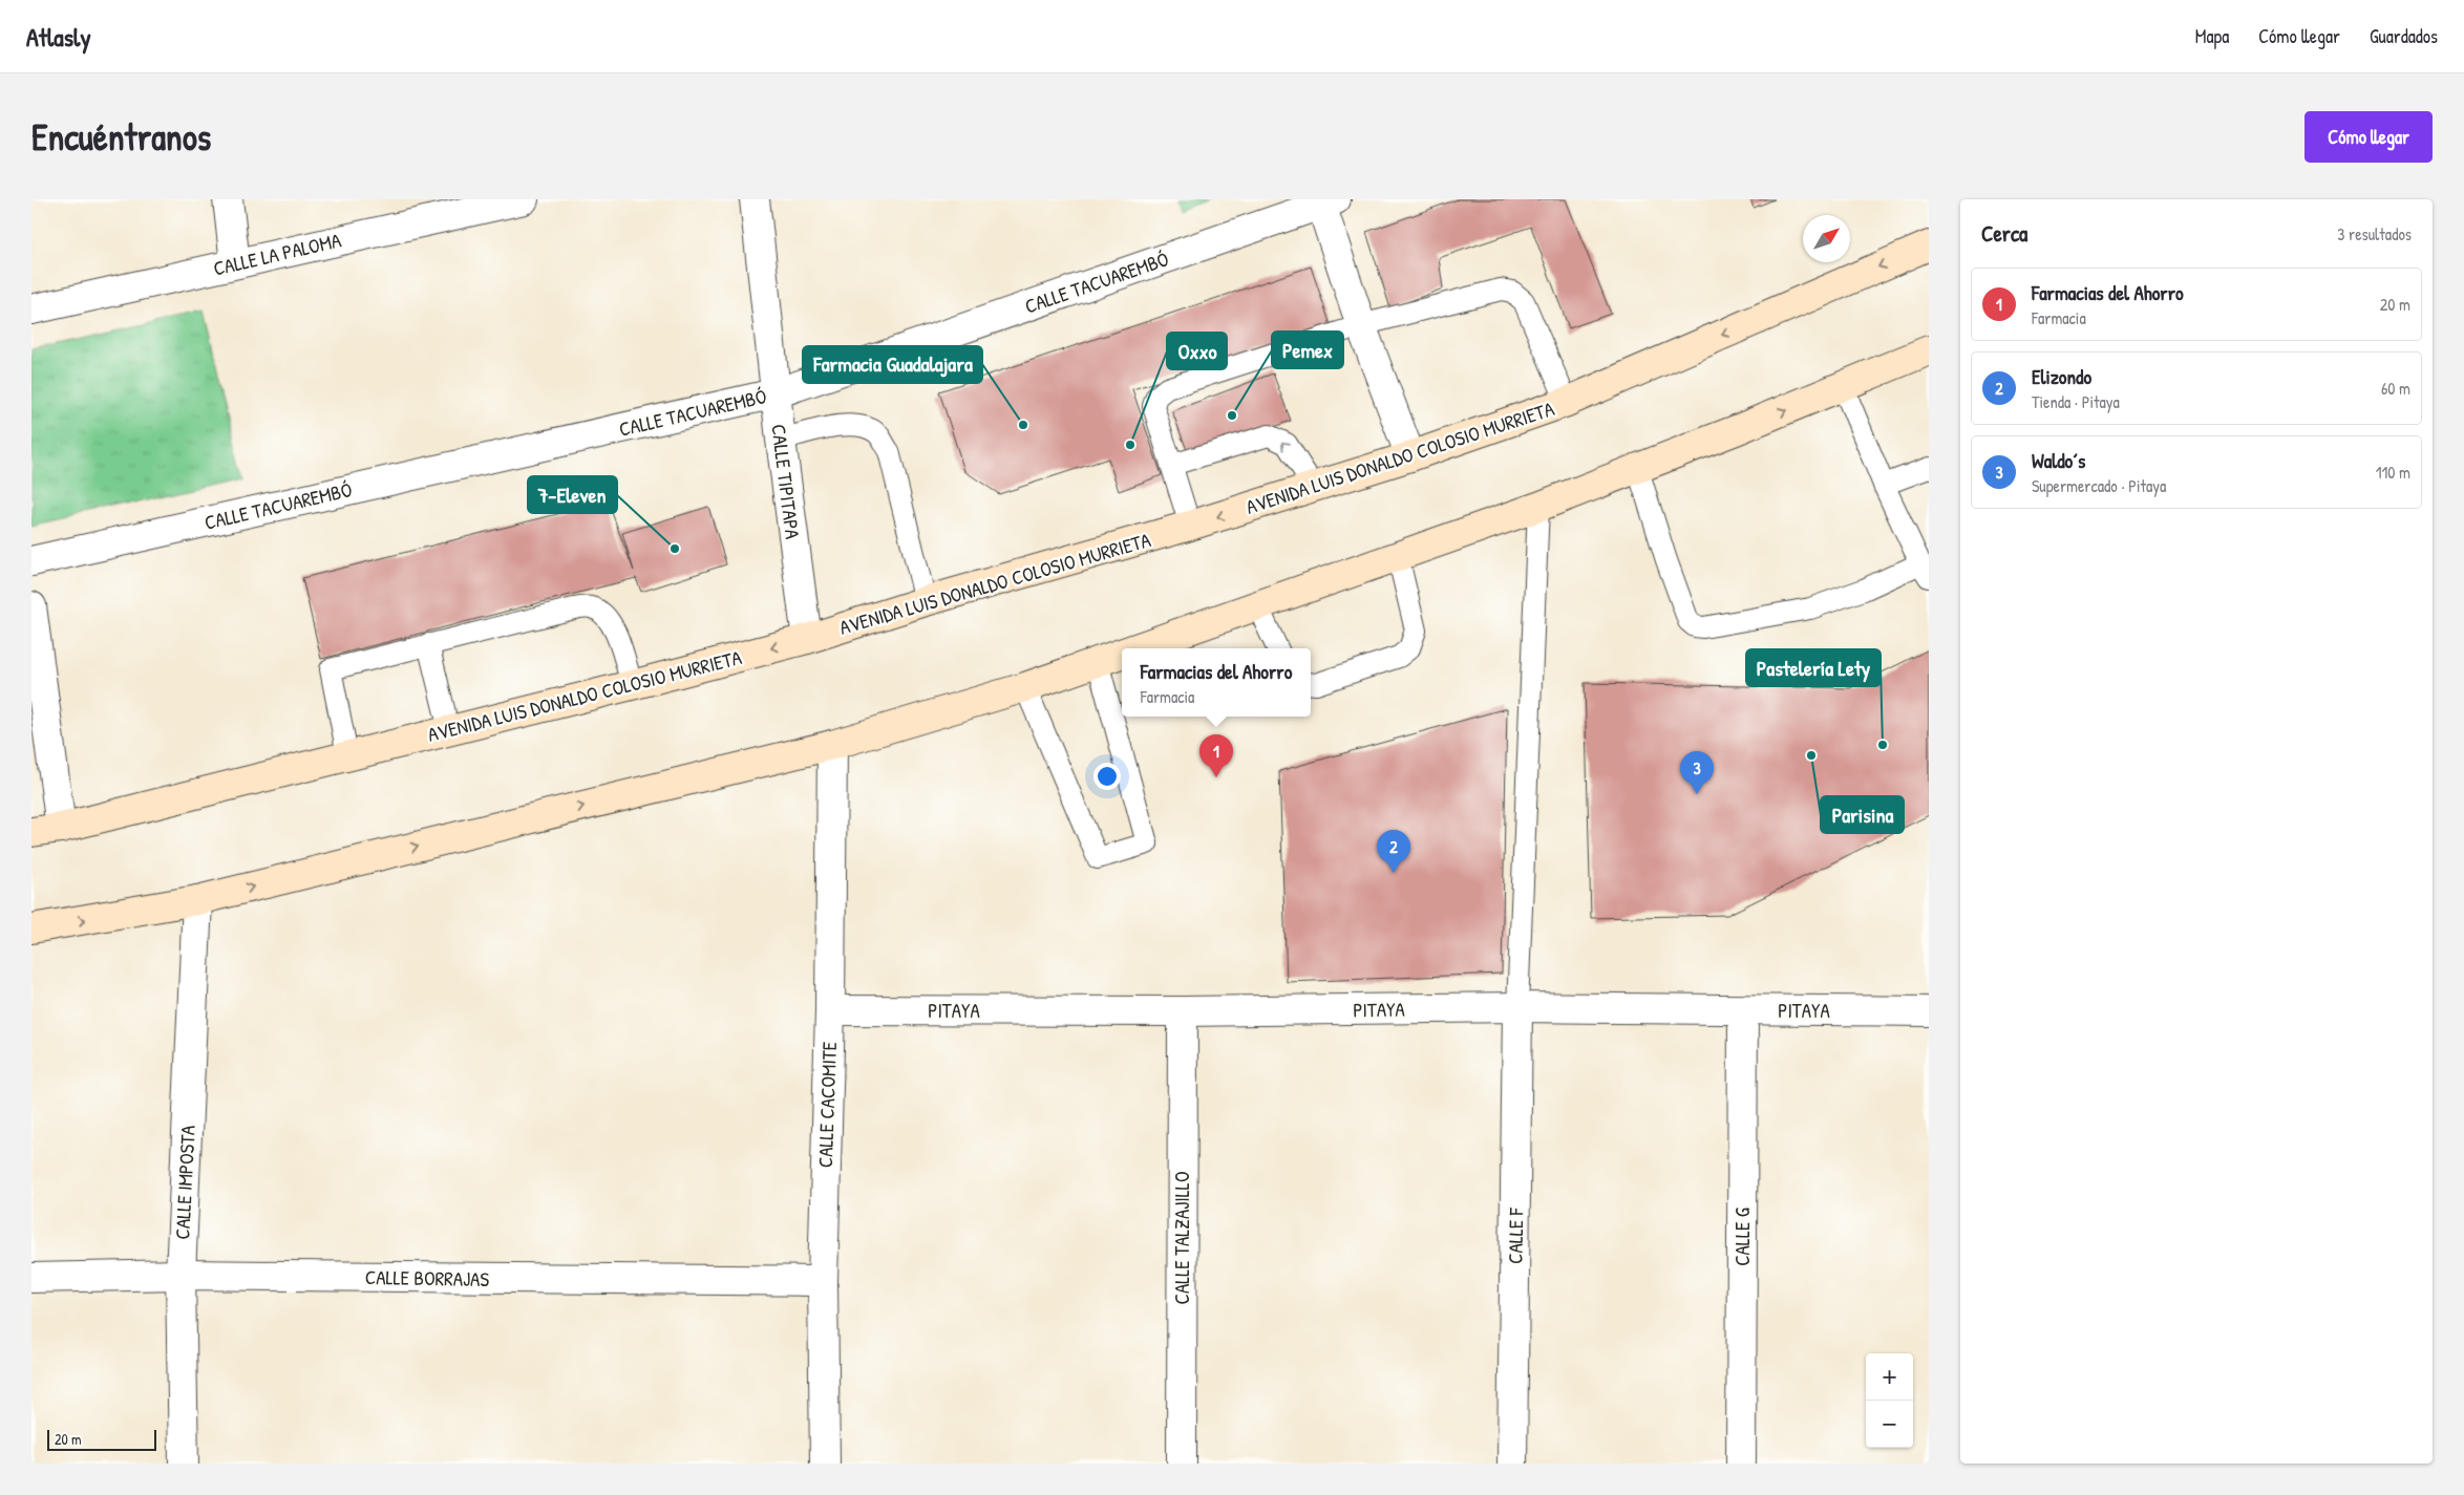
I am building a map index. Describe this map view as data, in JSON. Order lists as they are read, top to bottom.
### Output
{
  "streets": {
    "main road": ["AVENIDA LUIS DONALDO COLOSIO MURRIETA"],
    "street": [
      "CALLE LA PALOMA",
      "CALLE TACUAREMBÓ",
      "CALLE TIPITAPA",
      "PITAYA",
      "CALLE CACOMITE",
      "CALLE IMPOSTA",
      "CALLE F",
      "CALLE G",
      "CALLE TALZAJILLO",
      "CALLE BORRAJAS"
    ]
  },
  "crossings": [
    ["CALLE TACUAREMBÓ", "CALLE TIPITAPA"],
    ["AVENIDA LUIS DONALDO COLOSIO MURRIETA", "CALLE TIPITAPA"],
    ["PITAYA", "CALLE CACOMITE"],
    ["PITAYA", "CALLE F"],
    ["PITAYA", "CALLE G"],
    ["PITAYA", "CALLE TALZAJILLO"],
    ["CALLE CACOMITE", "CALLE BORRAJAS"],
    ["CALLE IMPOSTA", "CALLE BORRAJAS"]
  ],
  "places": [
    "Pemex",
    "Farmacia Guadalajara",
    "Oxxo",
    "7-Eleven",
    "Pastelería Lety",
    "Parisina"
  ],
  "scale_bar": "20 m",
  "north": "top right",
  "page": {
    "header": "Atlasly",
    "nav": ["Mapa", "Cómo llegar", "Guardados"],
    "buttons": "Cómo llegar",
    "title": "Encuéntranos",
    "heading": ["Cerca", "3 resultados"],
    "list": [
      {
        "mark": "1",
        "name": "Farmacias del Ahorro",
        "note": "Farmacia",
        "value": "20 m"
      },
      {
        "mark": "2",
        "name": "Elizondo",
        "note": "Tienda · Pitaya",
        "value": "60 m"
      },
      {
        "mark": "3",
        "name": "Waldo´s",
        "note": "Supermercado · Pitaya",
        "value": "110 m"
      }
    ],
    "popup": ["Farmacias del Ahorro", "Farmacia"],
    "pins": ["1", "3", "2"],
    "map_buttons": ["+", "−"],
    "scale": "20 m"
  }
}
